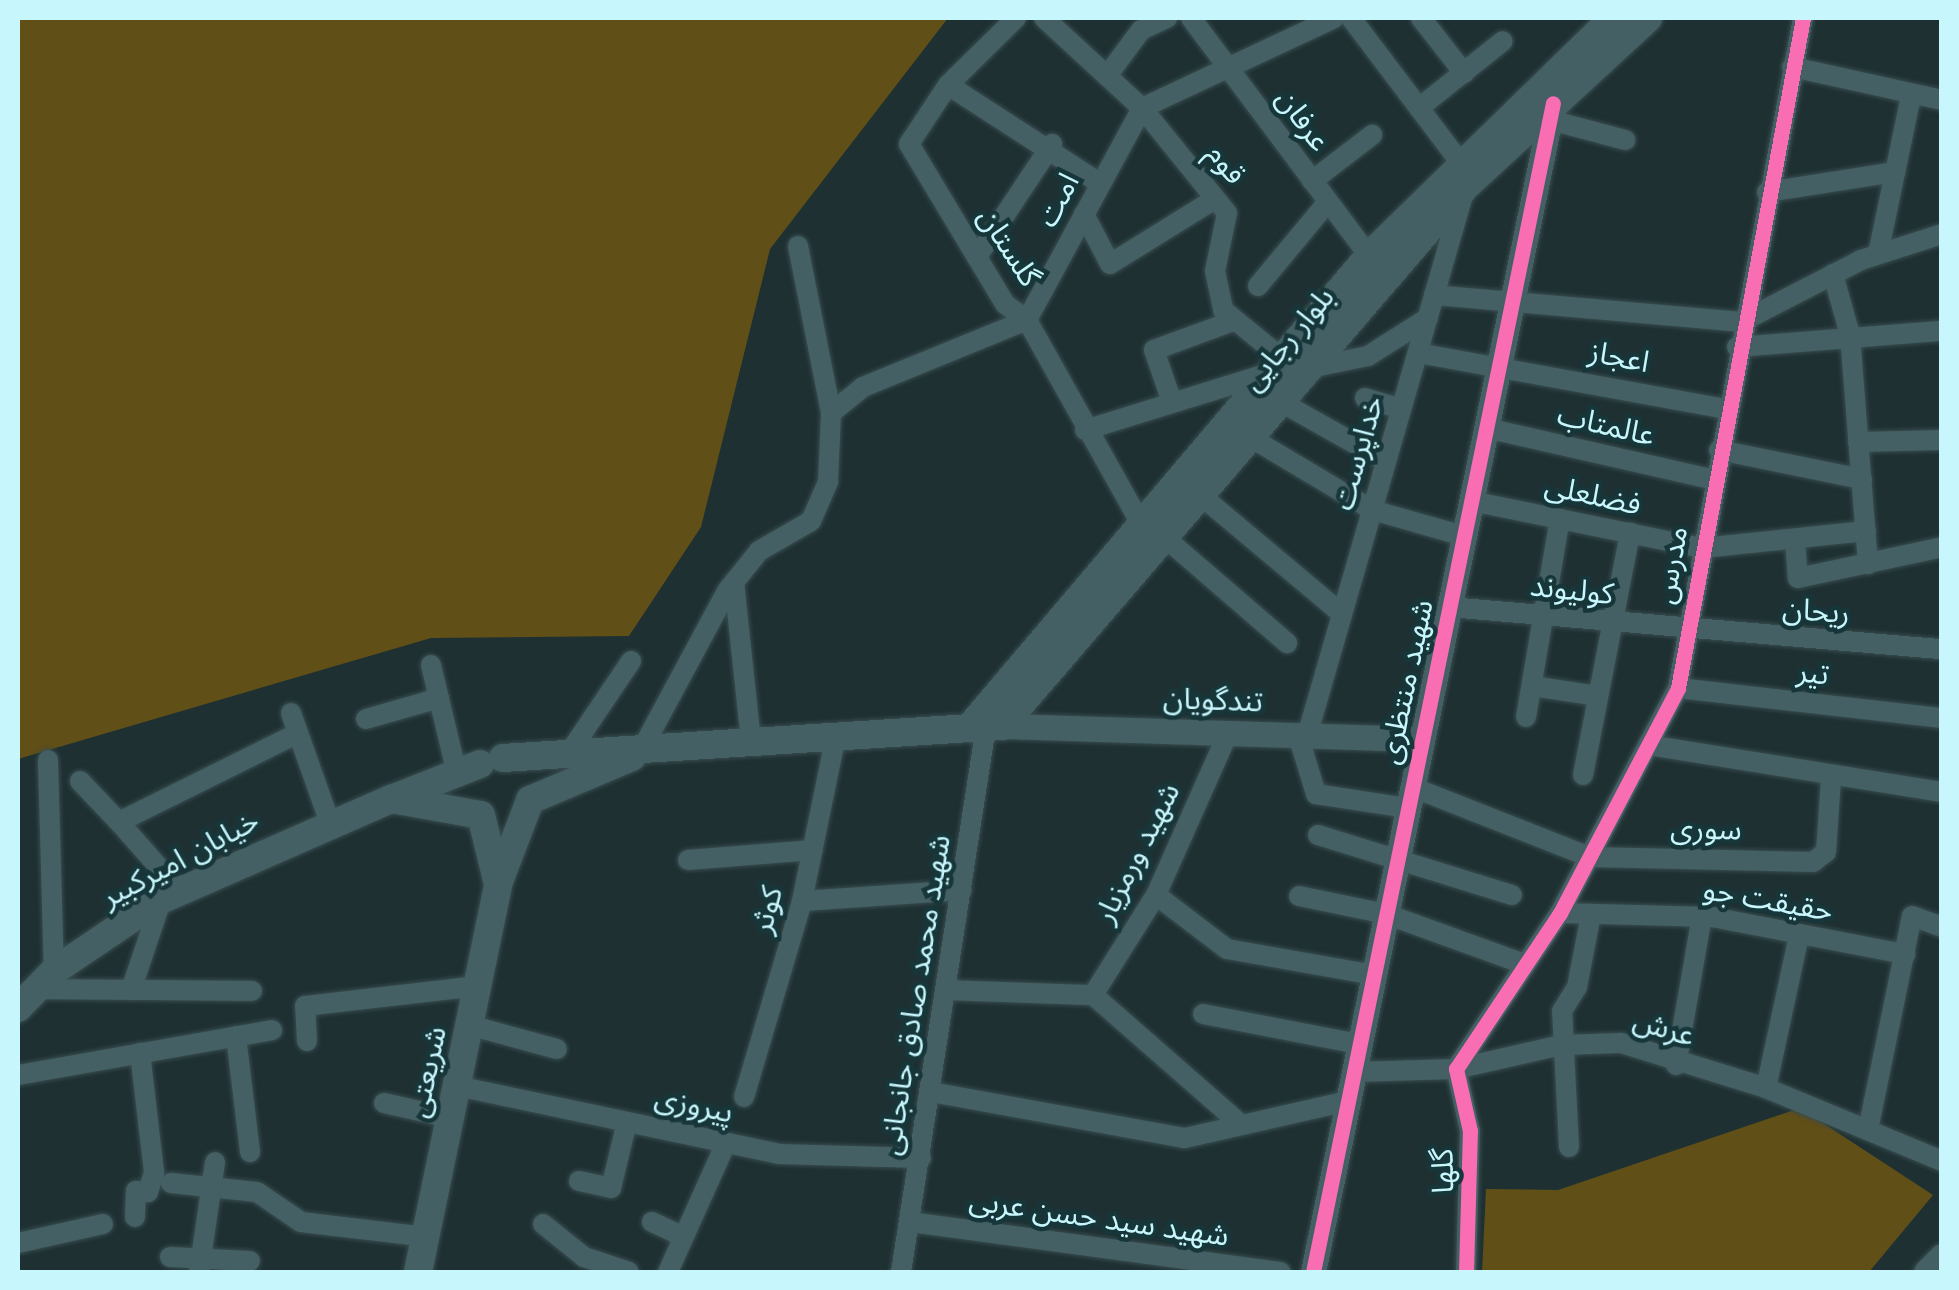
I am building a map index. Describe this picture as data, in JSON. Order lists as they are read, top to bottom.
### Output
{
  "streets": {
    "main road": ["بلوار رجایی", "خیابان امیرکبیر", "شریعتی"],
    "street": [
      "عرفان",
      "قوم",
      "امت",
      "گلستان",
      "اعجاز",
      "عالمتاب",
      "خداپرست",
      "فضلعلی",
      "مدرس",
      "کولیوند",
      "ریحان",
      "تیر",
      "شهید منتظری",
      "تندگویان",
      "سوری",
      "شهید ورمزیار",
      "حقیقت جو",
      "کوثر",
      "شهید محمد صادق جانجانی",
      "عرش",
      "پیروزی",
      "گلها",
      "شهید سید حسن عربی"
    ]
  },
  "crossings": [
    ["عرفان", "بلوار رجایی"],
    ["قوم", "امت"],
    ["امت", "گلستان"],
    ["گلستان", "بلوار رجایی"],
    ["بلوار رجایی", "خداپرست"],
    ["بلوار رجایی", "شهید منتظری"],
    ["بلوار رجایی", "تندگویان"],
    ["بلوار رجایی", "شهید محمد صادق جانجانی"],
    ["اعجاز", "خداپرست"],
    ["اعجاز", "مدرس"],
    ["اعجاز", "شهید منتظری"],
    ["عالمتاب", "مدرس"],
    ["عالمتاب", "شهید منتظری"],
    ["خداپرست", "تندگویان"],
    ["فضلعلی", "مدرس"],
    ["فضلعلی", "شهید منتظری"],
    ["مدرس", "کولیوند"],
    ["مدرس", "ریحان"],
    ["مدرس", "تیر"],
    ["مدرس", "سوری"],
    ["مدرس", "حقیقت جو"],
    ["مدرس", "عرش"],
    ["مدرس", "گلها"],
    ["کولیوند", "ریحان"],
    ["کولیوند", "شهید منتظری"],
    ["شهید منتظری", "تندگویان"],
    ["شهید منتظری", "عرش"],
    ["تندگویان", "شهید ورمزیار"],
    ["تندگویان", "شهید محمد صادق جانجانی"],
    ["خیابان امیرکبیر", "شریعتی"],
    ["شهید محمد صادق جانجانی", "پیروزی"],
    ["شهید محمد صادق جانجانی", "شهید سید حسن عربی"],
    ["عرش", "گلها"],
    ["شریعتی", "پیروزی"]
  ]
}
